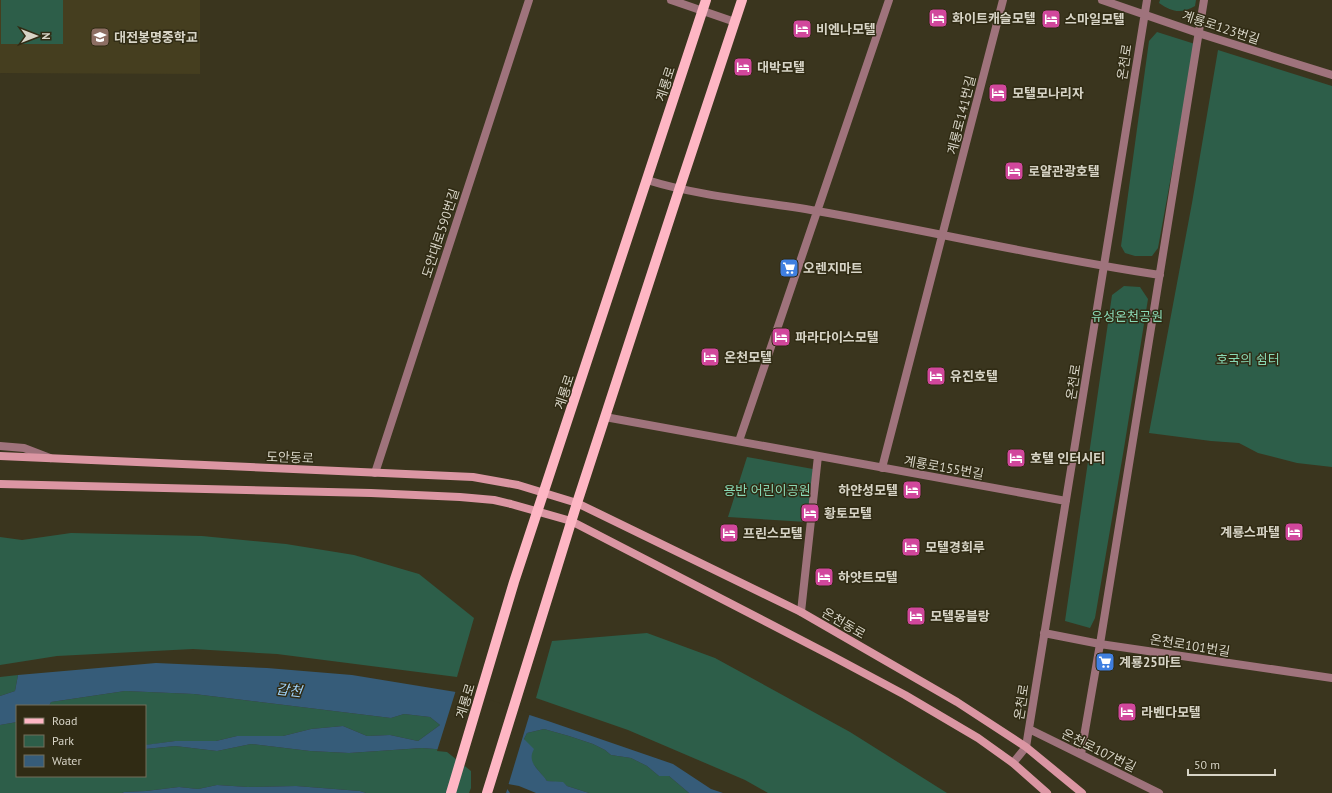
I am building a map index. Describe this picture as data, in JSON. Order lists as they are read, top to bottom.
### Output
{
  "streets": {
    "main road": ["계룡로", "도안동로", "온천동로"],
    "street": [
      "계룡로123번길",
      "온천로",
      "계룡로141번길",
      "도안대로590번길",
      "계룡로155번길",
      "온천로101번길",
      "온천로107번길"
    ]
  },
  "crossings": [
    ["계룡로123번길", "온천로"],
    ["온천로", "계룡로155번길"],
    ["온천로", "온천동로"],
    ["온천로", "온천로101번길"],
    ["온천로", "온천로107번길"],
    ["계룡로", "도안동로"],
    ["계룡로141번길", "계룡로155번길"],
    ["도안대로590번길", "도안동로"],
    ["도안동로", "온천동로"]
  ],
  "water": ["갑천"],
  "parks": ["유성온천공원", "호국의 쉼터", "용반 어린이공원"],
  "places": {
    "hotel": [
      "화이트캐슬모텔",
      "스마일모텔",
      "비엔나모텔",
      "대박모텔",
      "모텔모나리자",
      "로얄관광호텔",
      "파라다이스모텔",
      "온천모텔",
      "유진호텔",
      "호텔 인터시티",
      "하얀성모텔",
      "황토모텔",
      "계룡스파텔",
      "프린스모텔",
      "모텔경회루",
      "하얏트모텔",
      "모텔몽블랑",
      "라벤다모텔"
    ],
    "school or university": ["대전봉명중학교"],
    "supermarket": ["오렌지마트", "계룡25마트"]
  },
  "legend": ["Road", "Park", "Water"],
  "scale_bar": "50 m",
  "north": "right"
}
